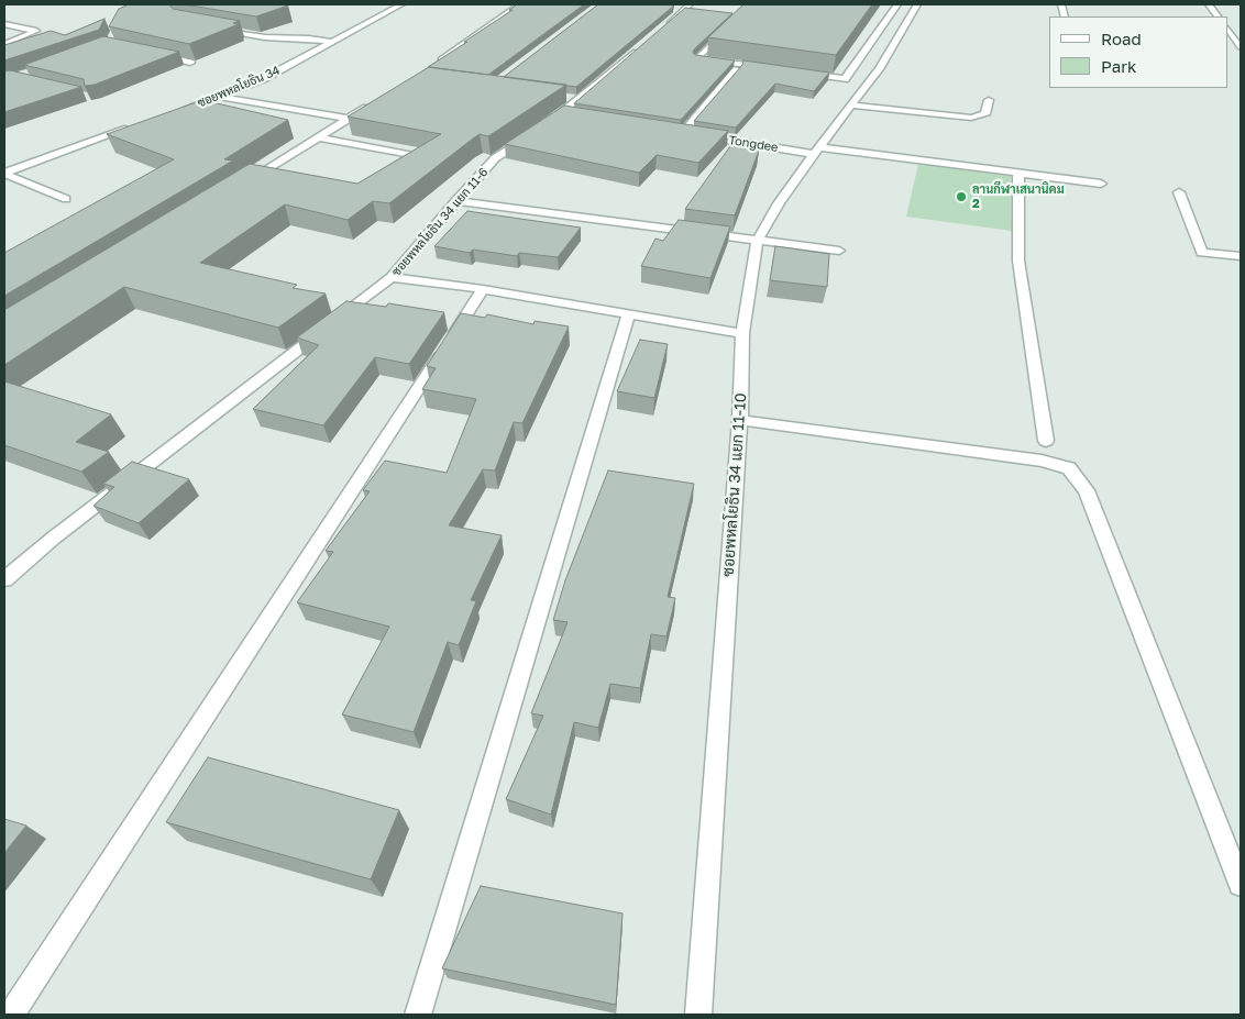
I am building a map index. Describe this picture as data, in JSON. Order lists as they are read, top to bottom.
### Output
{
  "streets": {
    "street": [
      "ซอยพหลโยธิน 34",
      "Tongdee",
      "ซอยพหลโยธิน 34 แยก 11-6",
      "ซอยพหลโยธิน 34 แยก 11-10"
    ]
  },
  "crossings": [
    ["Tongdee", "ซอยพหลโยธิน 34 แยก 11-10"]
  ],
  "places": ["ลานกีฬาเสนานิคม 2"],
  "legend": ["Road", "Park"]
}
